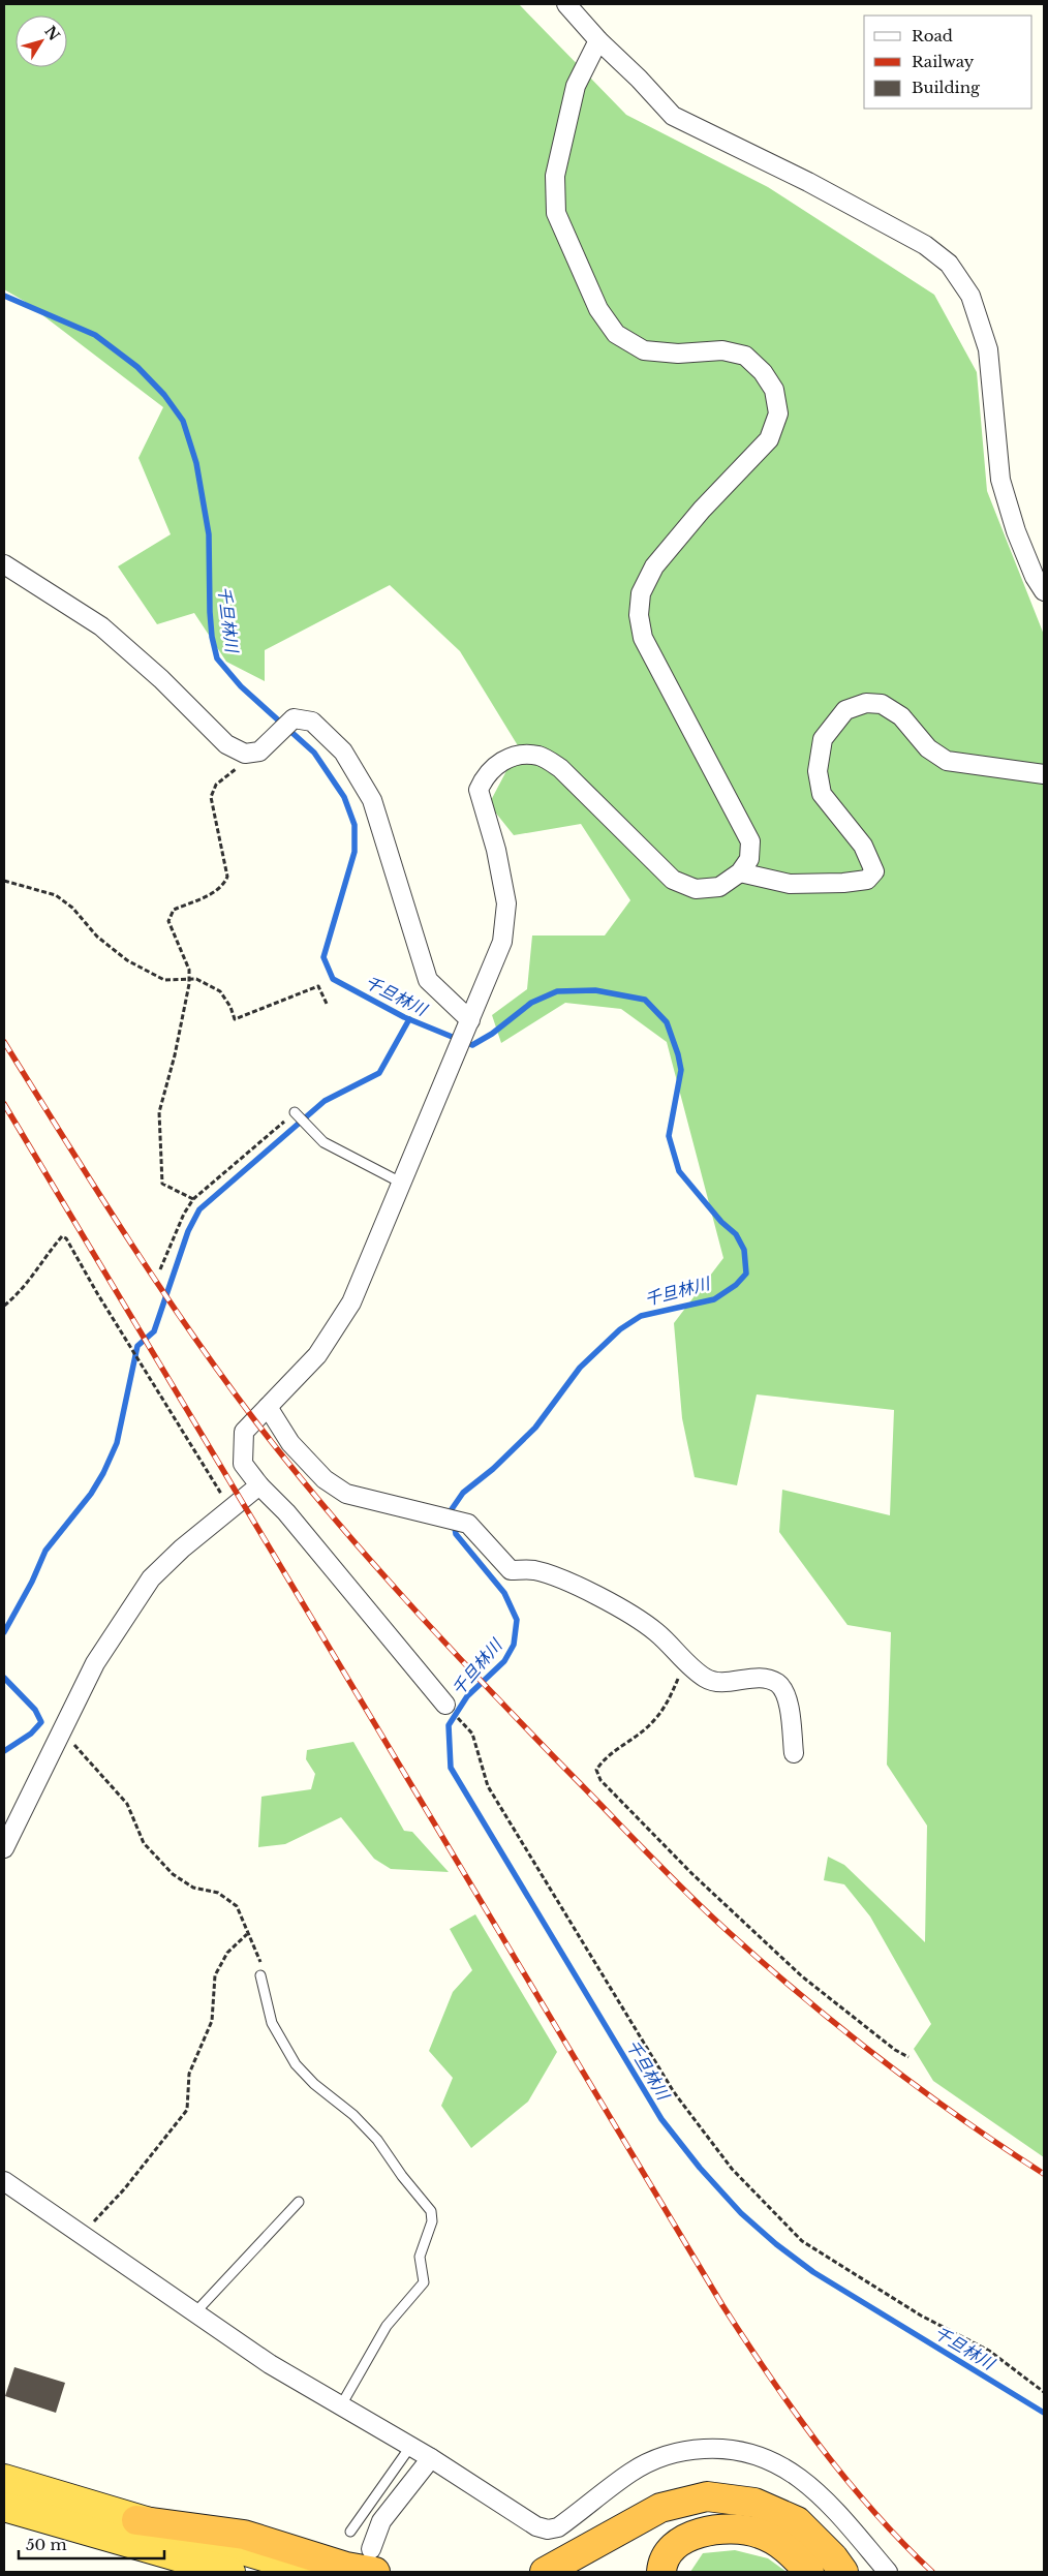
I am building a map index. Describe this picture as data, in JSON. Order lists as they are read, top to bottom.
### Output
{
  "water": ["千旦林川"],
  "legend": ["Road", "Railway", "Building"],
  "scale_bar": "50 m",
  "north": "top right"
}
